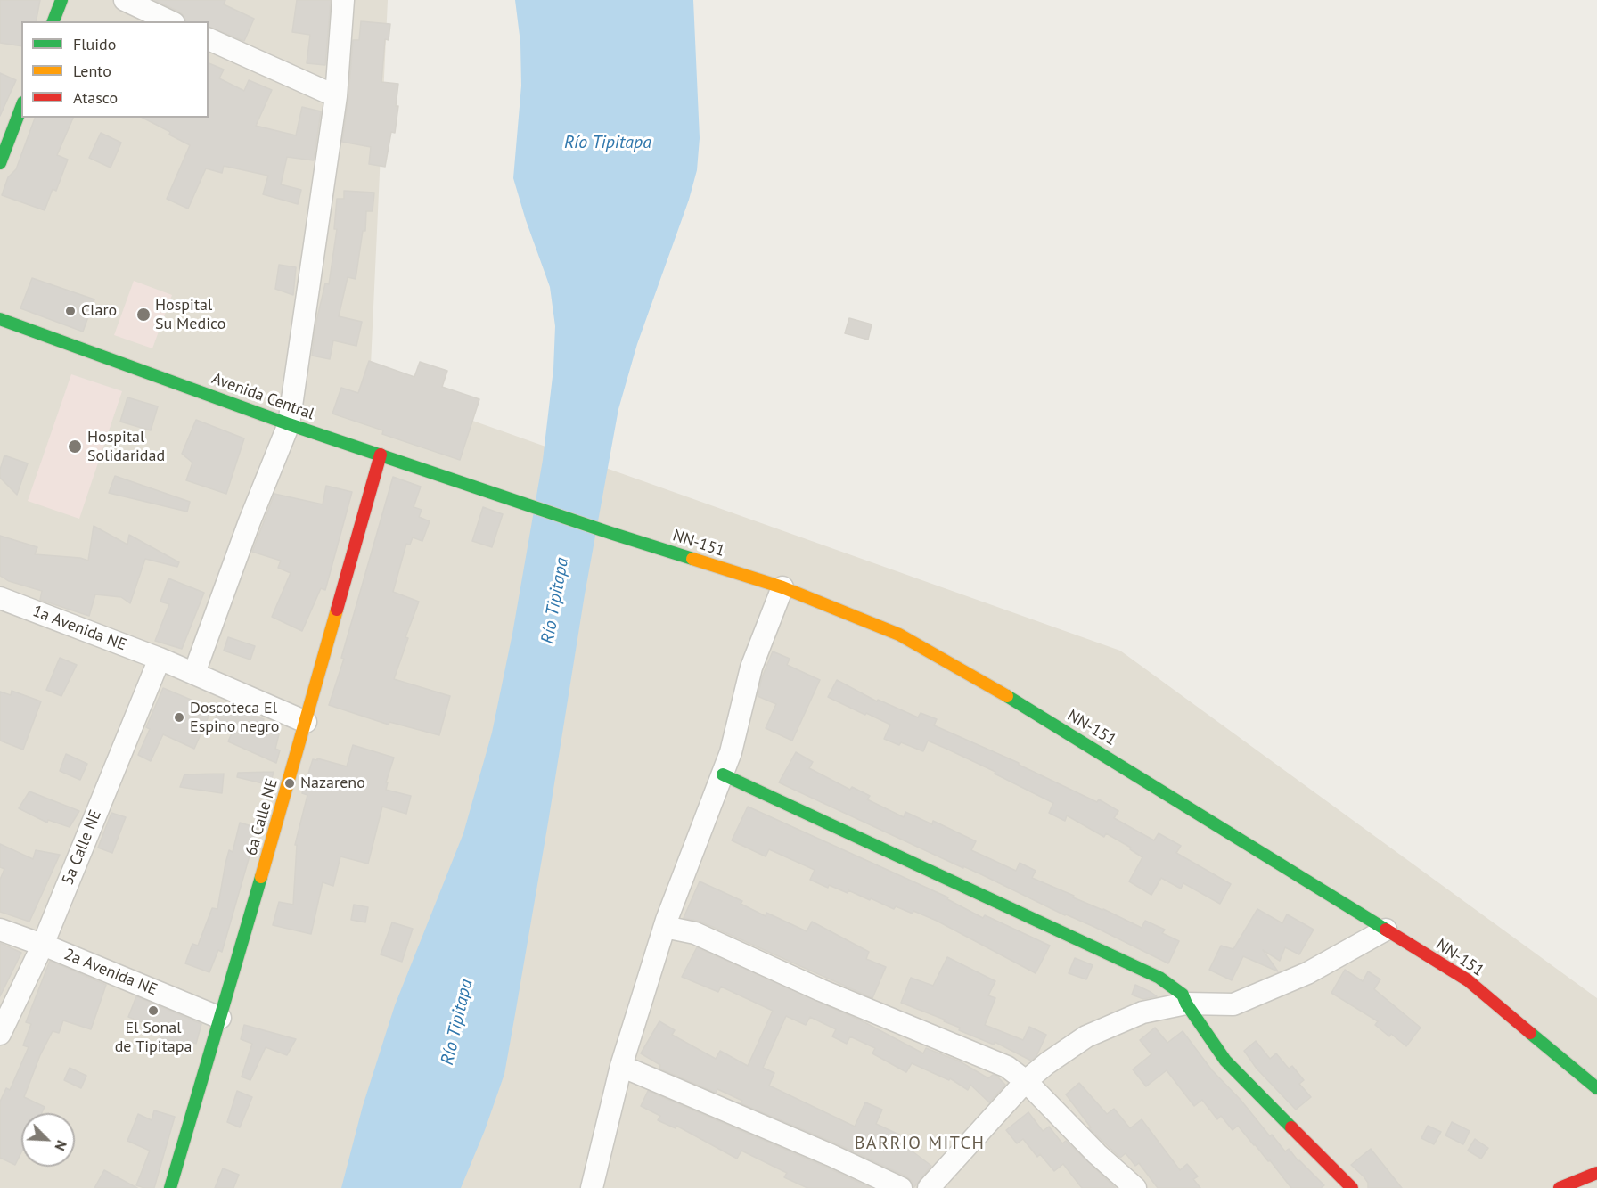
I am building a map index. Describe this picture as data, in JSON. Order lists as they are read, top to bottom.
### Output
{
  "streets": {
    "street": [
      "Avenida Central",
      "NN-151",
      "1a Avenida NE",
      "6a Calle NE",
      "5a Calle NE",
      "2a Avenida NE"
    ]
  },
  "crossings": [
    ["Avenida Central", "NN-151"],
    ["Avenida Central", "6a Calle NE"],
    ["1a Avenida NE", "6a Calle NE"],
    ["1a Avenida NE", "5a Calle NE"],
    ["6a Calle NE", "2a Avenida NE"],
    ["5a Calle NE", "2a Avenida NE"]
  ],
  "districts": ["BARRIO MITCH"],
  "water": ["Río Tipitapa"],
  "places": [
    "Claro",
    "Hospital Su Medico",
    "Hospital Solidaridad",
    "Doscoteca El Espino negro",
    "Nazareno",
    "El Sonal de Tipitapa"
  ],
  "legend": ["Fluido", "Lento", "Atasco"],
  "north": "bottom right"
}
